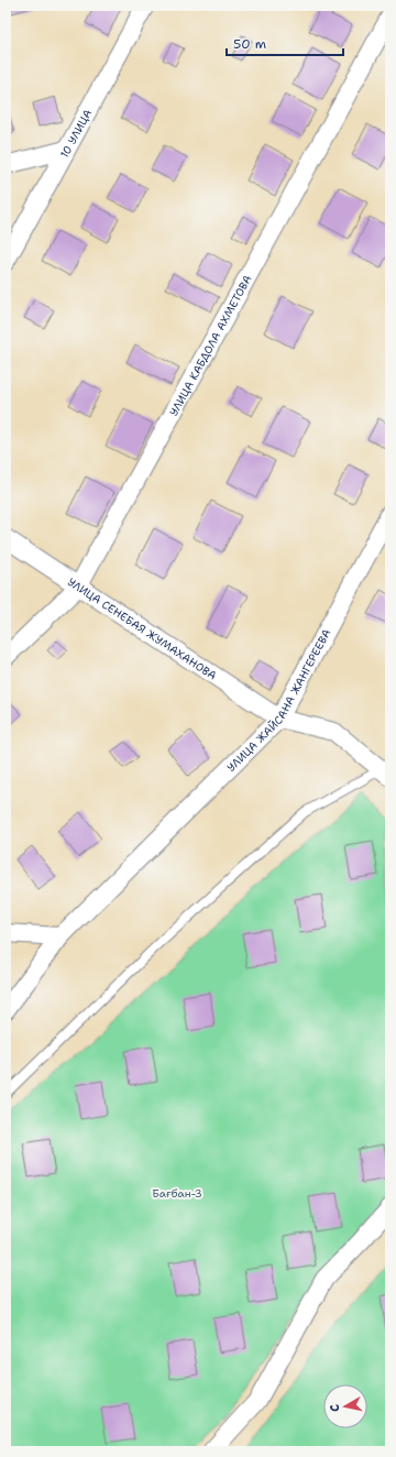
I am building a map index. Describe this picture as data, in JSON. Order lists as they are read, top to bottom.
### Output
{
  "streets": {
    "street": [
      "10 УЛИЦА",
      "УЛИЦА КАБДОЛА АХМЕТОВА",
      "УЛИЦА СЕНЕБАЯ ЖУМАХАНОВА",
      "УЛИЦА ЖАЙСАНА ЖАНГЕРЕЕВА"
    ]
  },
  "crossings": [
    ["УЛИЦА КАБДОЛА АХМЕТОВА", "УЛИЦА СЕНЕБАЯ ЖУМАХАНОВА"],
    ["УЛИЦА СЕНЕБАЯ ЖУМАХАНОВА", "УЛИЦА ЖАЙСАНА ЖАНГЕРЕЕВА"]
  ],
  "parks": ["Бағбан-3"],
  "scale_bar": "50 m",
  "north": "left"
}
